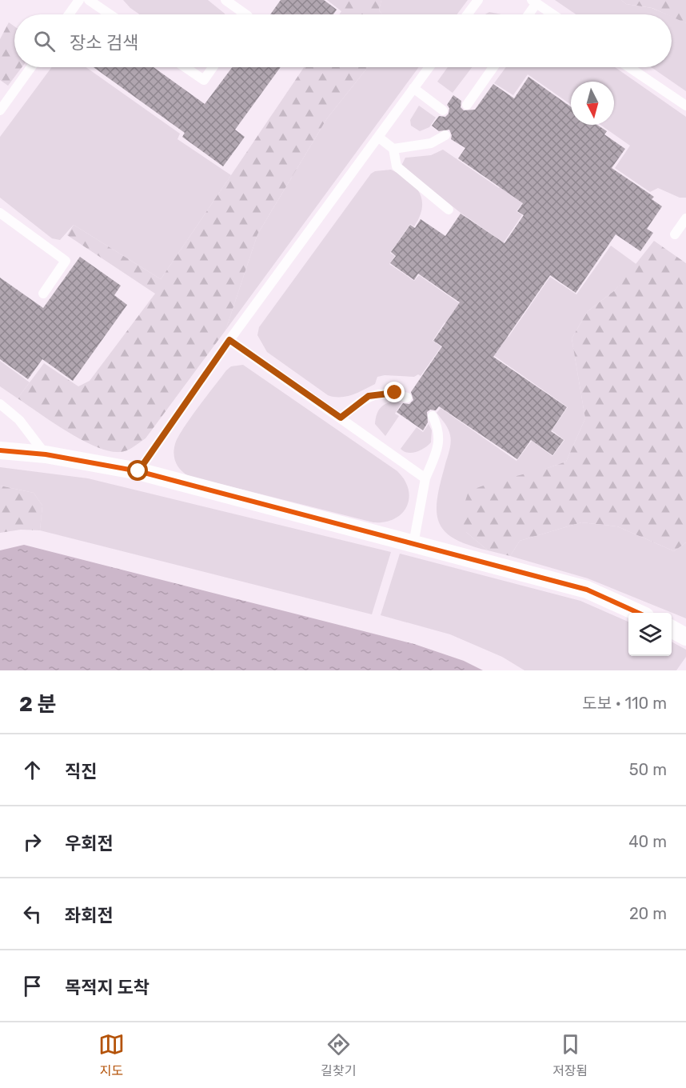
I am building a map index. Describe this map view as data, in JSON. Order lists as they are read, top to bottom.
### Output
{
  "north": "bottom",
  "page": {
    "search": "장소 검색",
    "heading": ["2 분", "도보 · 110 m"],
    "list": [
      ["직진", "50 m"],
      ["우회전", "40 m"],
      ["좌회전", "20 m"],
      "목적지 도착"
    ],
    "nav": ["지도", "길찾기", "저장됨"]
  }
}
